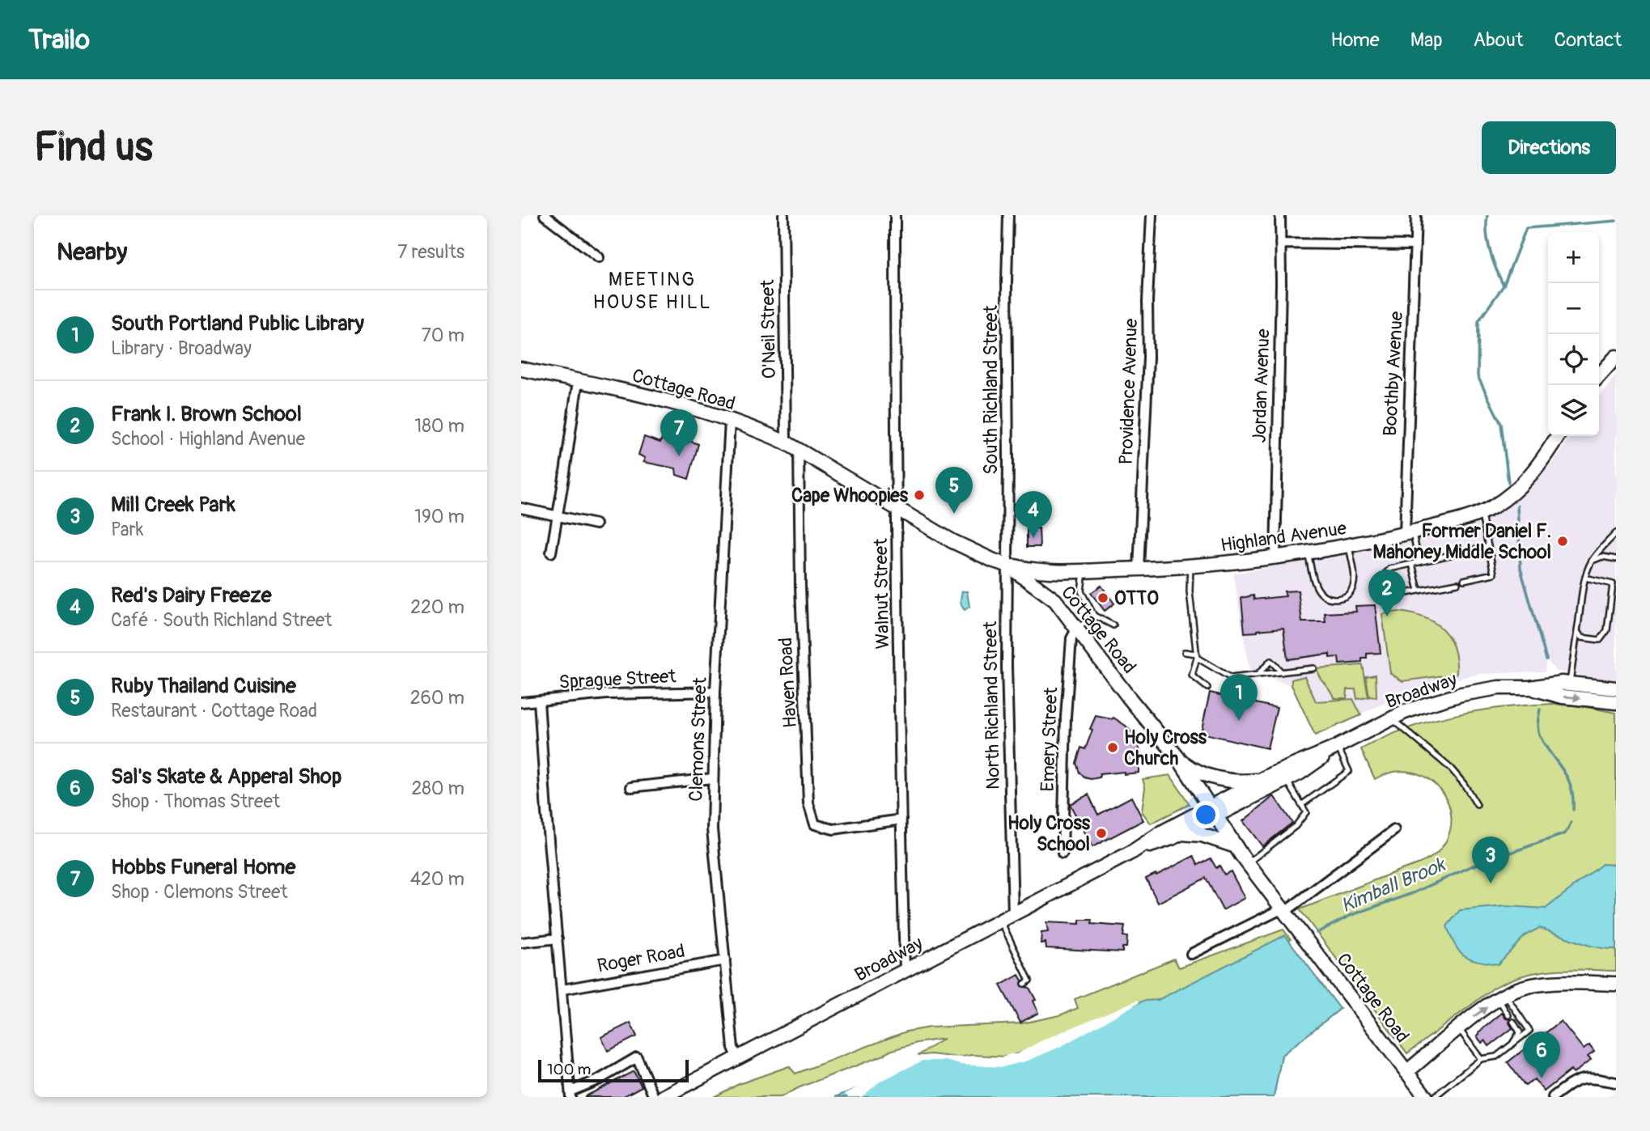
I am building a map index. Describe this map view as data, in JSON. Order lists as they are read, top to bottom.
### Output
{
  "streets": {
    "street": [
      "O'Neil Street",
      "Boothby Avenue",
      "Jordan Avenue",
      "Cottage Road",
      "South Richland Street",
      "Providence Avenue",
      "Highland Avenue",
      "Walnut Street",
      "Sprague Street",
      "Haven Road",
      "Broadway",
      "North Richland Street",
      "Clemons Street",
      "Emery Street",
      "Roger Road"
    ]
  },
  "crossings": [
    ["O'Neil Street", "Cottage Road"],
    ["Boothby Avenue", "Highland Avenue"],
    ["Jordan Avenue", "Highland Avenue"],
    ["Cottage Road", "South Richland Street"],
    ["Cottage Road", "Highland Avenue"],
    ["Cottage Road", "Walnut Street"],
    ["Cottage Road", "Haven Road"],
    ["Cottage Road", "Broadway"],
    ["Cottage Road", "North Richland Street"],
    ["Cottage Road", "Clemons Street"],
    ["Cottage Road", "Emery Street"],
    ["South Richland Street", "Highland Avenue"],
    ["South Richland Street", "North Richland Street"],
    ["Providence Avenue", "Highland Avenue"],
    ["Highland Avenue", "North Richland Street"],
    ["Walnut Street", "Haven Road"],
    ["Walnut Street", "Broadway"],
    ["Sprague Street", "Clemons Street"],
    ["Broadway", "North Richland Street"],
    ["Broadway", "Clemons Street"],
    ["Clemons Street", "Roger Road"]
  ],
  "districts": ["MEETING HOUSE HILL"],
  "water": ["Kimball Brook"],
  "places": [
    "Cape Whoopies",
    "Former Daniel F. Mahoney Middle School",
    "OTTO",
    "Holy Cross Church",
    "Holy Cross School"
  ],
  "scale_bar": "100 m",
  "page": {
    "header": "Trailo",
    "nav": [
      "Home",
      "Map",
      "About",
      "Contact"
    ],
    "buttons": "Directions",
    "title": "Find us",
    "heading": ["Nearby", "7 results"],
    "map_buttons": ["+", "−"],
    "list": [
      {
        "mark": "1",
        "name": "South Portland Public Library",
        "note": "Library · Broadway",
        "value": "70 m"
      },
      {
        "mark": "2",
        "name": "Frank I. Brown School",
        "note": "School · Highland Avenue",
        "value": "180 m"
      },
      {
        "mark": "3",
        "name": "Mill Creek Park",
        "note": "Park",
        "value": "190 m"
      },
      {
        "mark": "4",
        "name": "Red's Dairy Freeze",
        "note": "Café · South Richland Street",
        "value": "220 m"
      },
      {
        "mark": "5",
        "name": "Ruby Thailand Cuisine",
        "note": "Restaurant · Cottage Road",
        "value": "260 m"
      },
      {
        "mark": "6",
        "name": "Sal's Skate & Apperal Shop",
        "note": "Shop · Thomas Street",
        "value": "280 m"
      },
      {
        "mark": "7",
        "name": "Hobbs Funeral Home",
        "note": "Shop · Clemons Street",
        "value": "420 m"
      }
    ],
    "pins": [
      "7",
      "5",
      "4",
      "2",
      "1",
      "3",
      "6"
    ],
    "scale": "100 m"
  }
}
